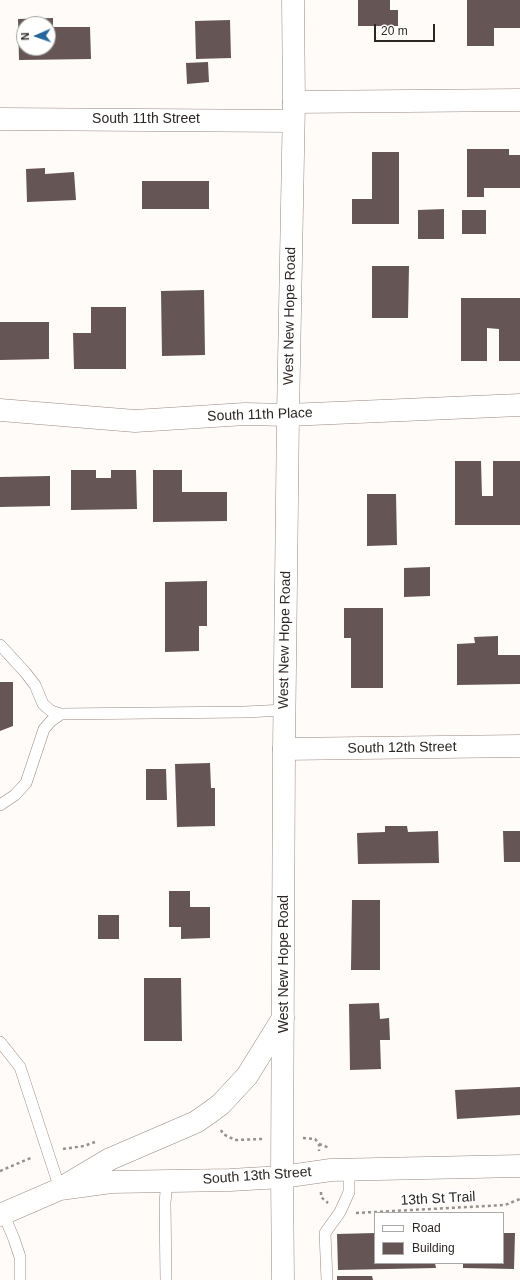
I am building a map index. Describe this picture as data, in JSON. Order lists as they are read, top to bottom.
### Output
{
  "streets": {
    "street": [
      "South 11th Street",
      "West New Hope Road",
      "South 11th Place",
      "South 12th Street",
      "South 13th Street"
    ],
    "path": ["13th St Trail"]
  },
  "crossings": [
    ["South 11th Street", "West New Hope Road"],
    ["West New Hope Road", "South 11th Place"],
    ["West New Hope Road", "South 12th Street"],
    ["West New Hope Road", "South 13th Street"]
  ],
  "legend": ["Road", "Building"],
  "scale_bar": "20 m",
  "north": "left"
}
